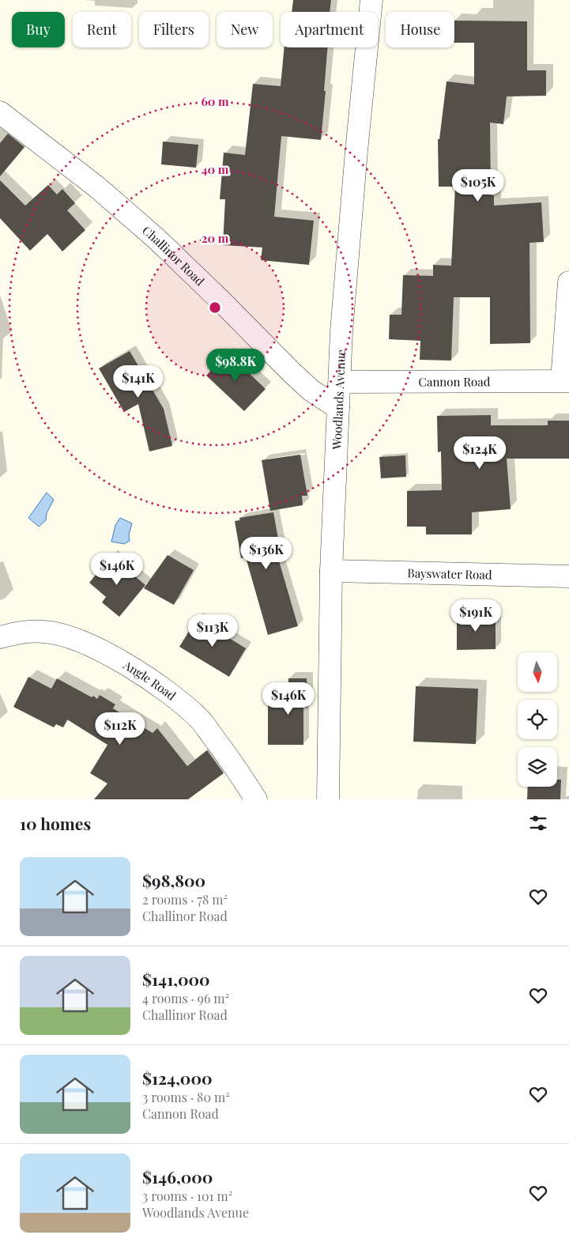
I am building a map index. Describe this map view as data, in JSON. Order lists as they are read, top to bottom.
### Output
{
  "streets": {
    "street": [
      "Challinor Road",
      "Cannon Road",
      "Woodlands Avenue",
      "Bayswater Road",
      "Angle Road"
    ]
  },
  "crossings": [
    ["Challinor Road", "Woodlands Avenue"],
    ["Cannon Road", "Woodlands Avenue"],
    ["Woodlands Avenue", "Bayswater Road"]
  ],
  "north": "bottom",
  "page": {
    "chip": [
      "Buy",
      "Rent",
      "Filters",
      "New",
      "Apartment",
      "House"
    ],
    "price": [
      "$105K",
      "$98.8K",
      "$141K",
      "$124K",
      "$136K",
      "$146K",
      "$191K",
      "$113K",
      "$146K",
      "$112K"
    ],
    "heading": "10 homes",
    "list": [
      {
        "name": "$98,800",
        "note": "2 rooms · 78 m² · Challinor Road"
      },
      {
        "name": "$141,000",
        "note": "4 rooms · 96 m² · Challinor Road"
      },
      {
        "name": "$124,000",
        "note": "3 rooms · 80 m² · Cannon Road"
      },
      {
        "name": "$146,000",
        "note": "3 rooms · 101 m² · Woodlands Avenue"
      }
    ]
  },
  "rings": ["60 m", "40 m", "20 m"]
}
